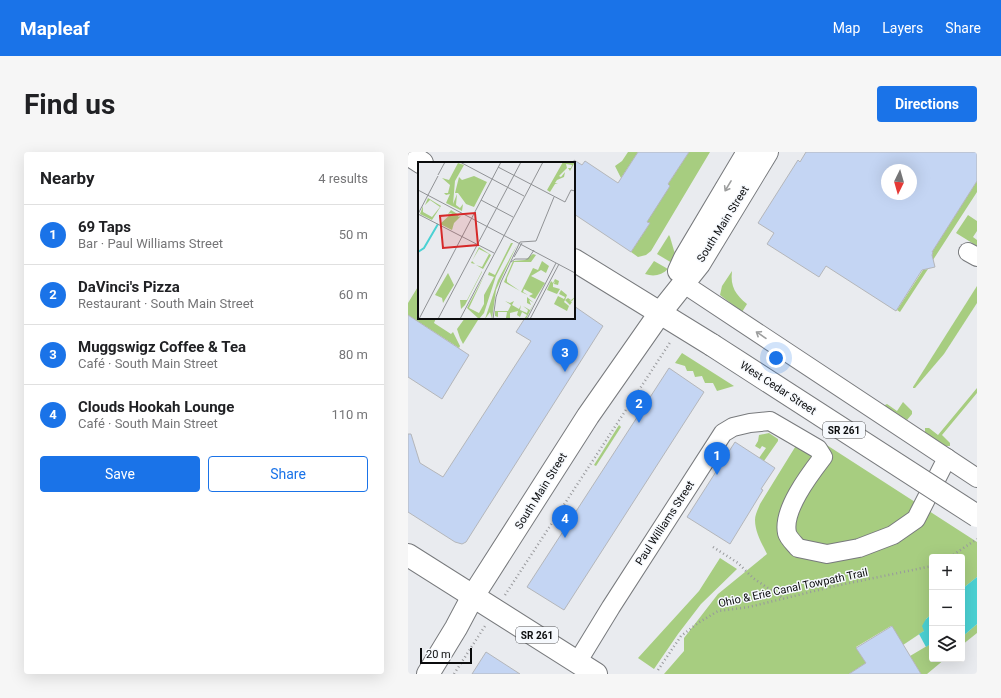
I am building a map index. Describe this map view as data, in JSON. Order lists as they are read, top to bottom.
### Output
{
  "streets": {
    "main road": ["South Main Street", "West Cedar Street", "SR 261"],
    "street": ["Paul Williams Street"],
    "path": ["Ohio & Erie Canal Towpath Trail"]
  },
  "crossings": [
    ["South Main Street", "West Cedar Street"],
    ["South Main Street", "SR 261"],
    ["West Cedar Street", "SR 261"],
    ["SR 261", "Paul Williams Street"]
  ],
  "scale_bar": "20 m",
  "north": "bottom",
  "page": {
    "header": "Mapleaf",
    "nav": ["Map", "Layers", "Share"],
    "buttons": [
      "Directions",
      ["Save", "Share"]
    ],
    "title": "Find us",
    "heading": ["Nearby", "4 results"],
    "list": [
      {
        "mark": "1",
        "name": "69 Taps",
        "note": "Bar · Paul Williams Street",
        "value": "50 m"
      },
      {
        "mark": "2",
        "name": "DaVinci's Pizza",
        "note": "Restaurant · South Main Street",
        "value": "60 m"
      },
      {
        "mark": "3",
        "name": "Muggswigz Coffee & Tea",
        "note": "Café · South Main Street",
        "value": "80 m"
      },
      {
        "mark": "4",
        "name": "Clouds Hookah Lounge",
        "note": "Café · South Main Street",
        "value": "110 m"
      }
    ],
    "pins": [
      "3",
      "2",
      "1",
      "4"
    ],
    "map_buttons": ["+", "−"],
    "scale": "20 m"
  }
}
